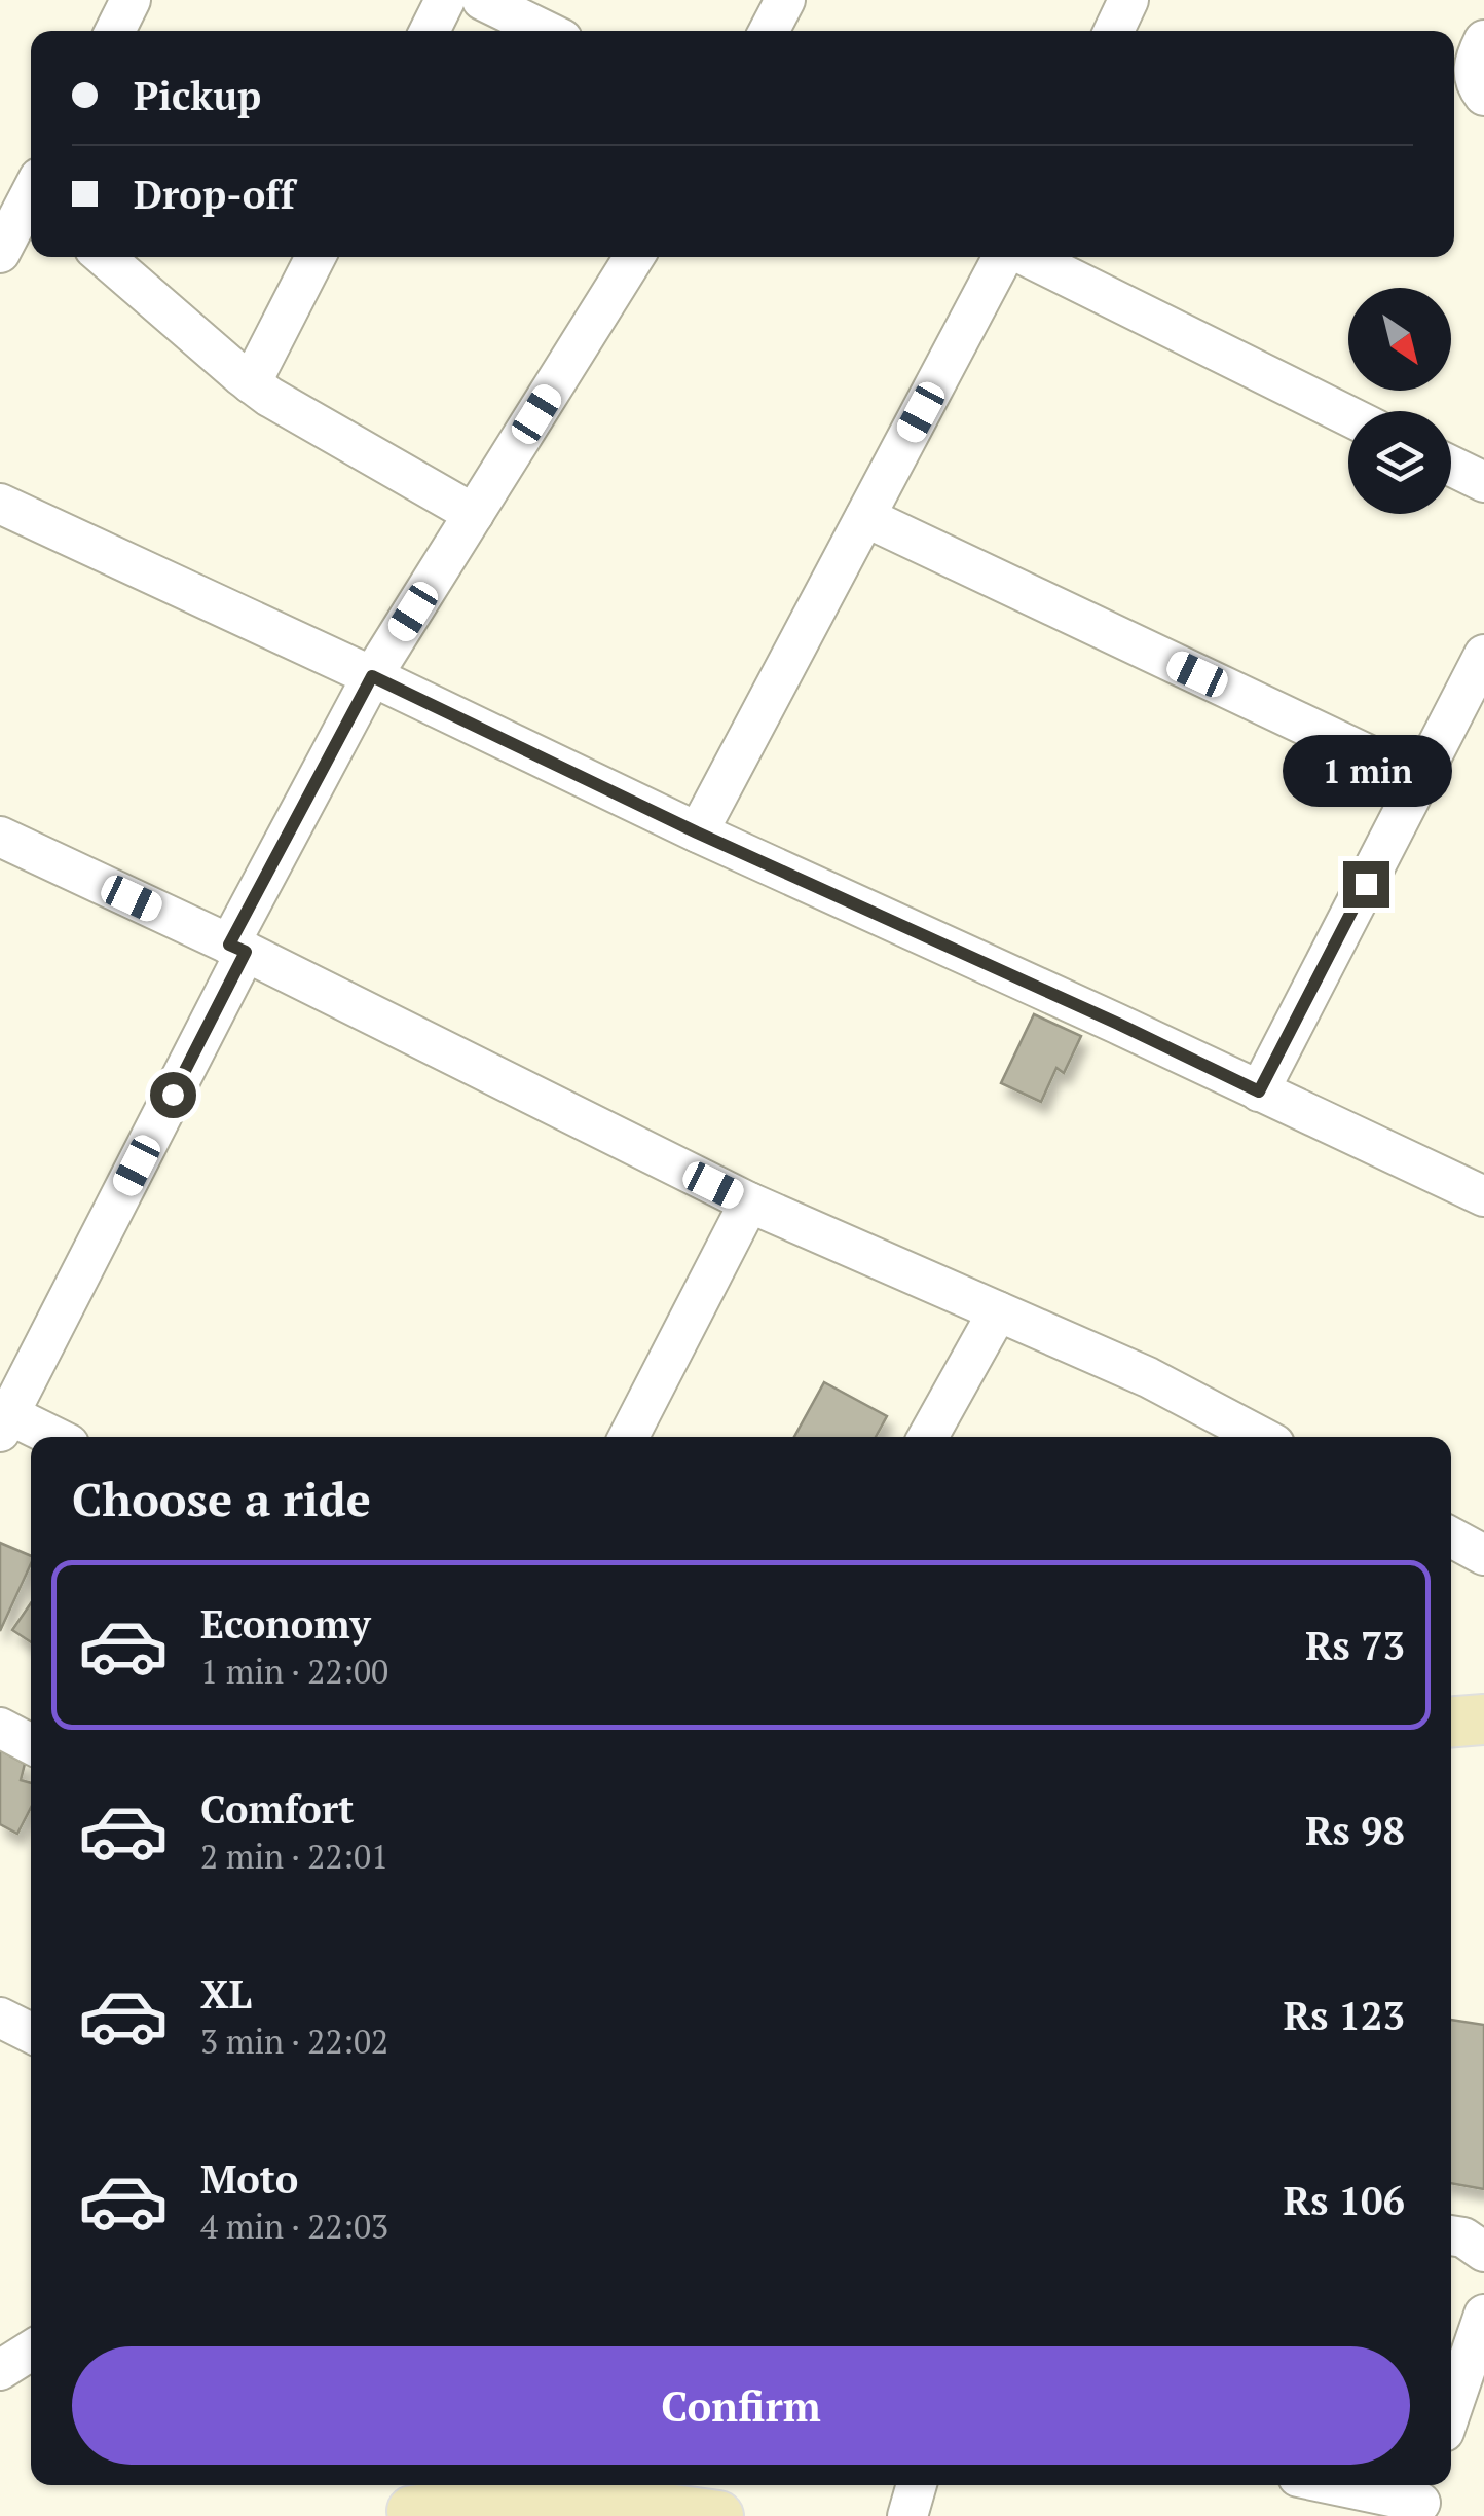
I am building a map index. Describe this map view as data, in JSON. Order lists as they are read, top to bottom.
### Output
{
  "north": "bottom right",
  "page": {
    "banner": ["Pickup", "Drop-off"],
    "bubble": "1 min",
    "heading": "Choose a ride",
    "list": [
      {
        "name": "Economy",
        "note": "1 min · 22:00",
        "value": "Rs 73"
      },
      {
        "name": "Comfort",
        "note": "2 min · 22:01",
        "value": "Rs 98"
      },
      {
        "name": "XL",
        "note": "3 min · 22:02",
        "value": "Rs 123"
      },
      {
        "name": "Moto",
        "note": "4 min · 22:03",
        "value": "Rs 106"
      }
    ],
    "buttons": "Confirm"
  }
}
